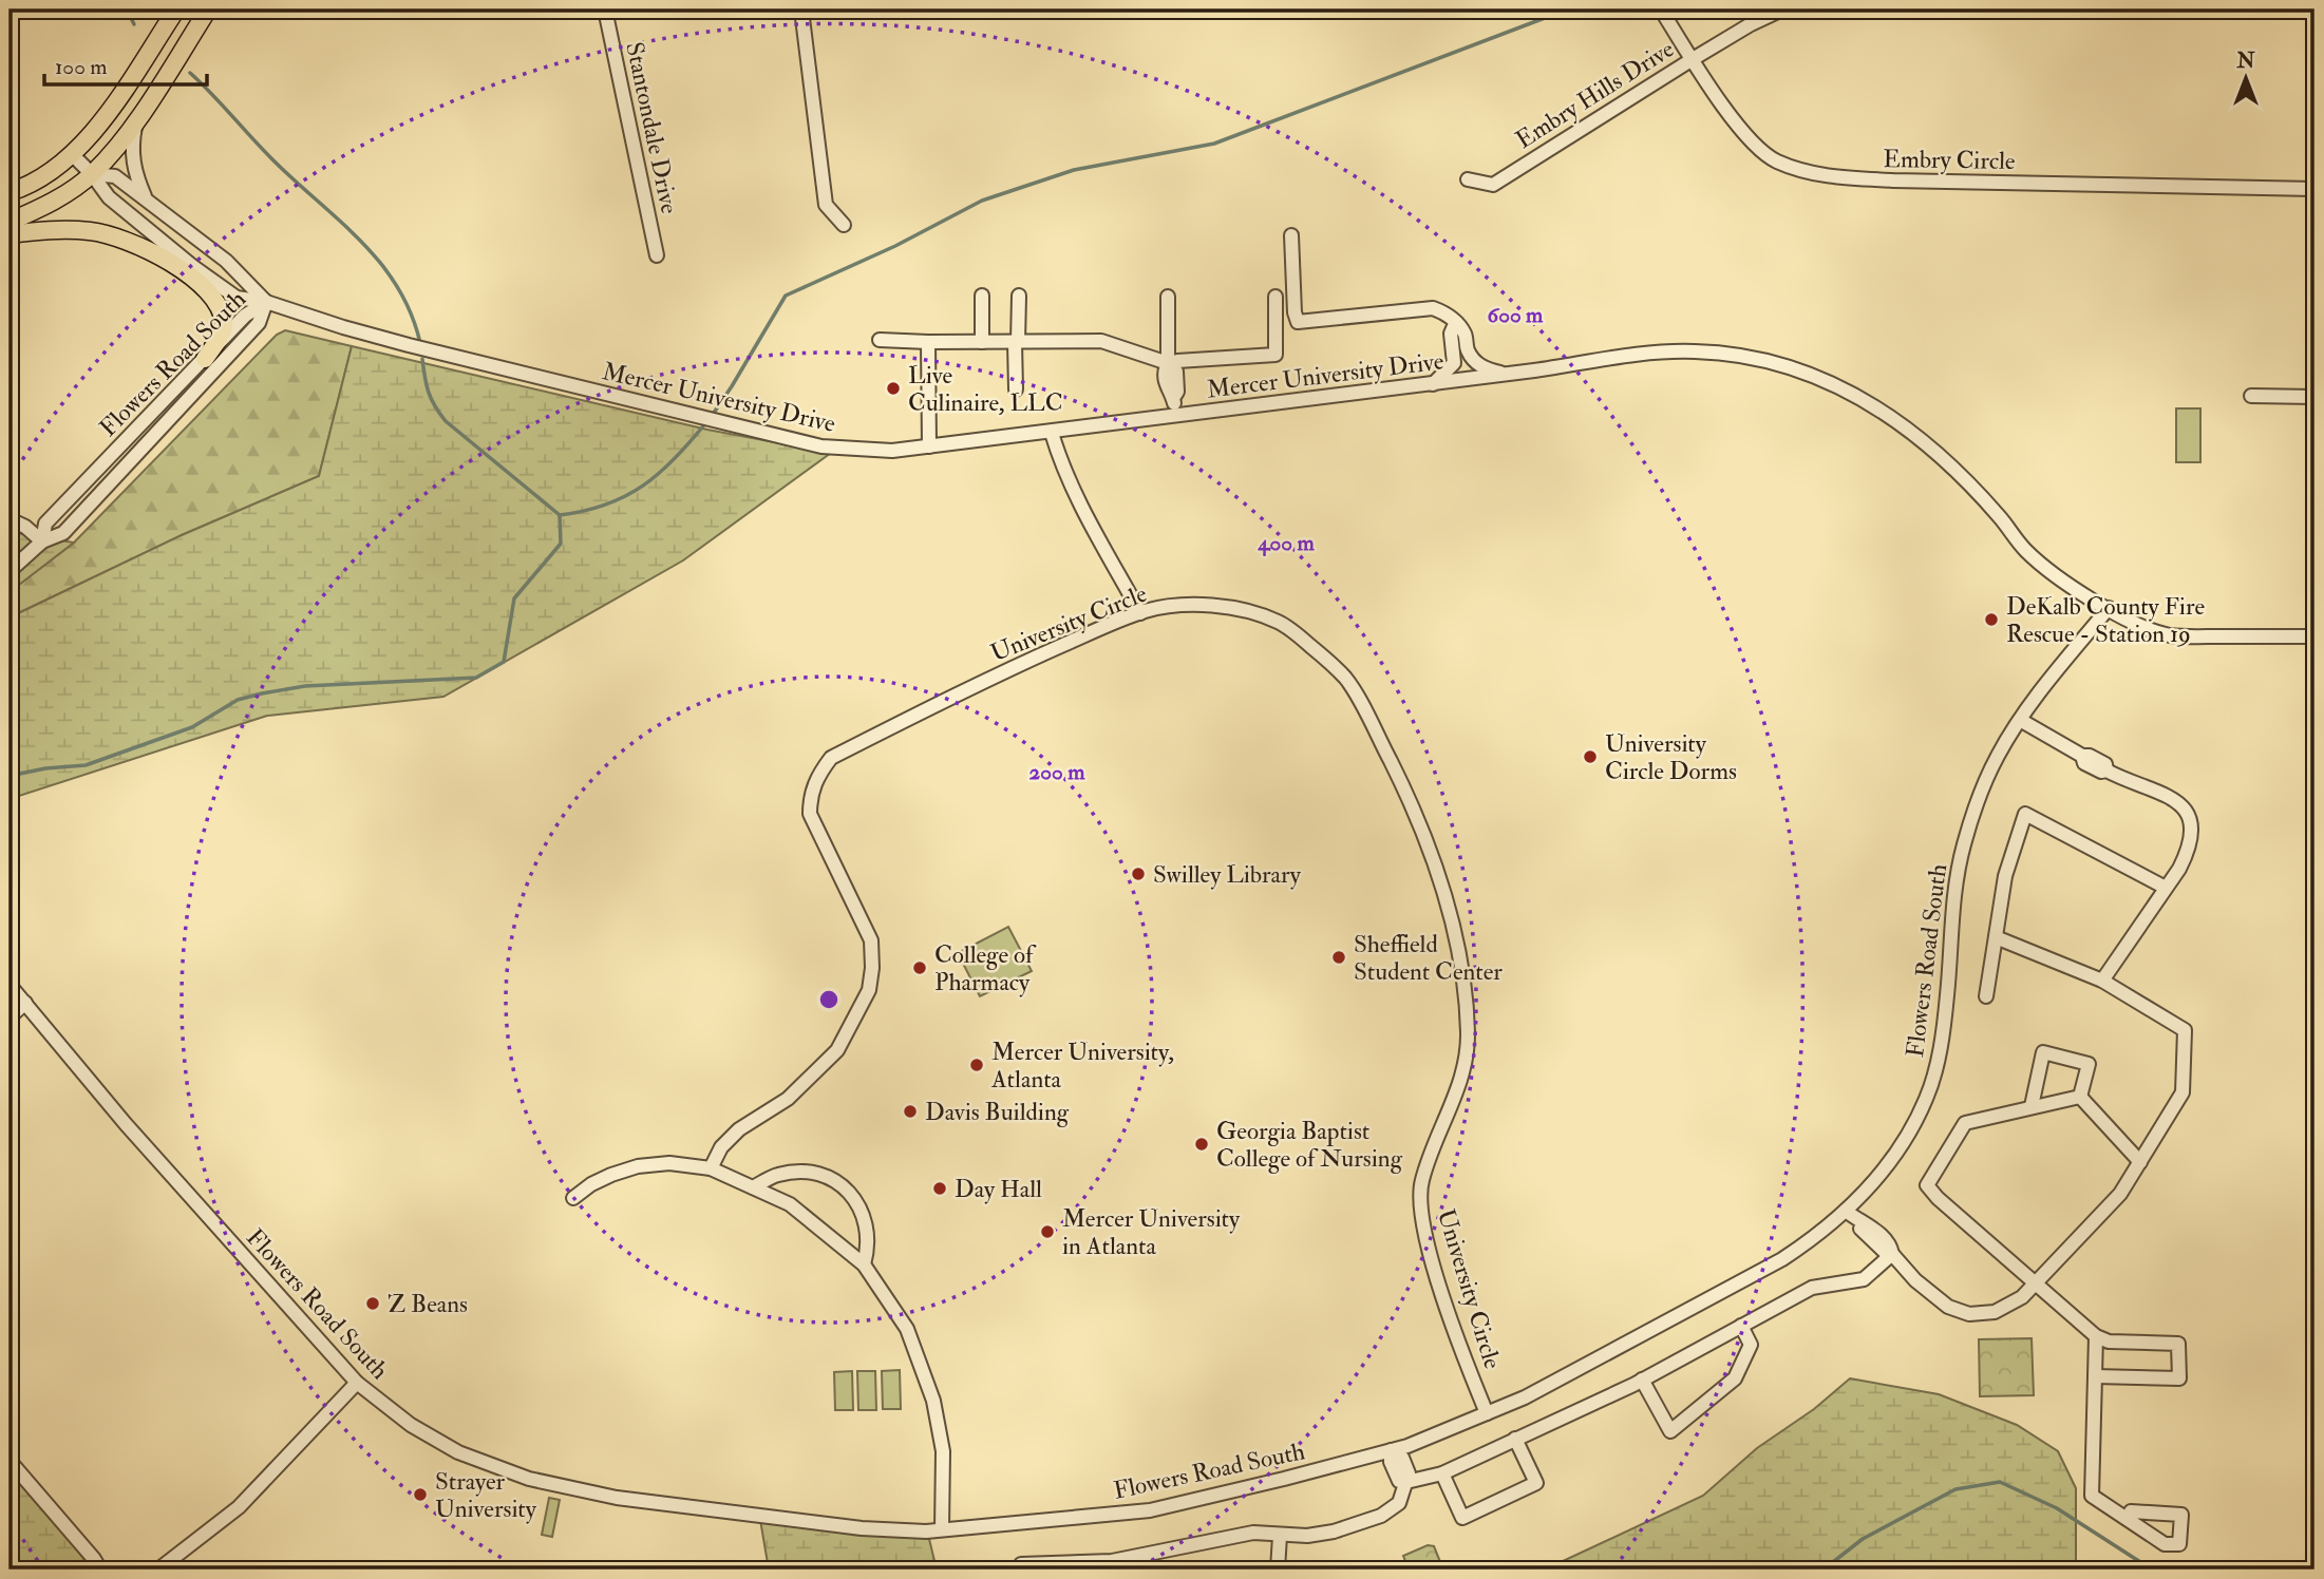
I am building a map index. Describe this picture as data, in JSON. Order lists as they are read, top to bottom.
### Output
{
  "streets": {
    "street": [
      "Embry Hills Drive",
      "Stantondale Drive",
      "Embry Circle",
      "Flowers Road South",
      "Mercer University Drive",
      "University Circle"
    ]
  },
  "crossings": [
    ["Embry Hills Drive", "Embry Circle"],
    ["Flowers Road South", "Mercer University Drive"],
    ["Flowers Road South", "University Circle"]
  ],
  "places": [
    "Live Culinaire, LLC",
    "DeKalb County Fire Rescue - Station 19",
    "University Circle Dorms",
    "Swilley Library",
    "Sheffield Student Center",
    "College of Pharmacy",
    "Mercer University, Atlanta",
    "Davis Building",
    "Georgia Baptist College of Nursing",
    "Day Hall",
    "Mercer University in Atlanta",
    "Z Beans",
    "Strayer University"
  ],
  "scale_bar": "100 m",
  "north": "top",
  "rings": ["600 m", "400 m", "200 m"]
}
